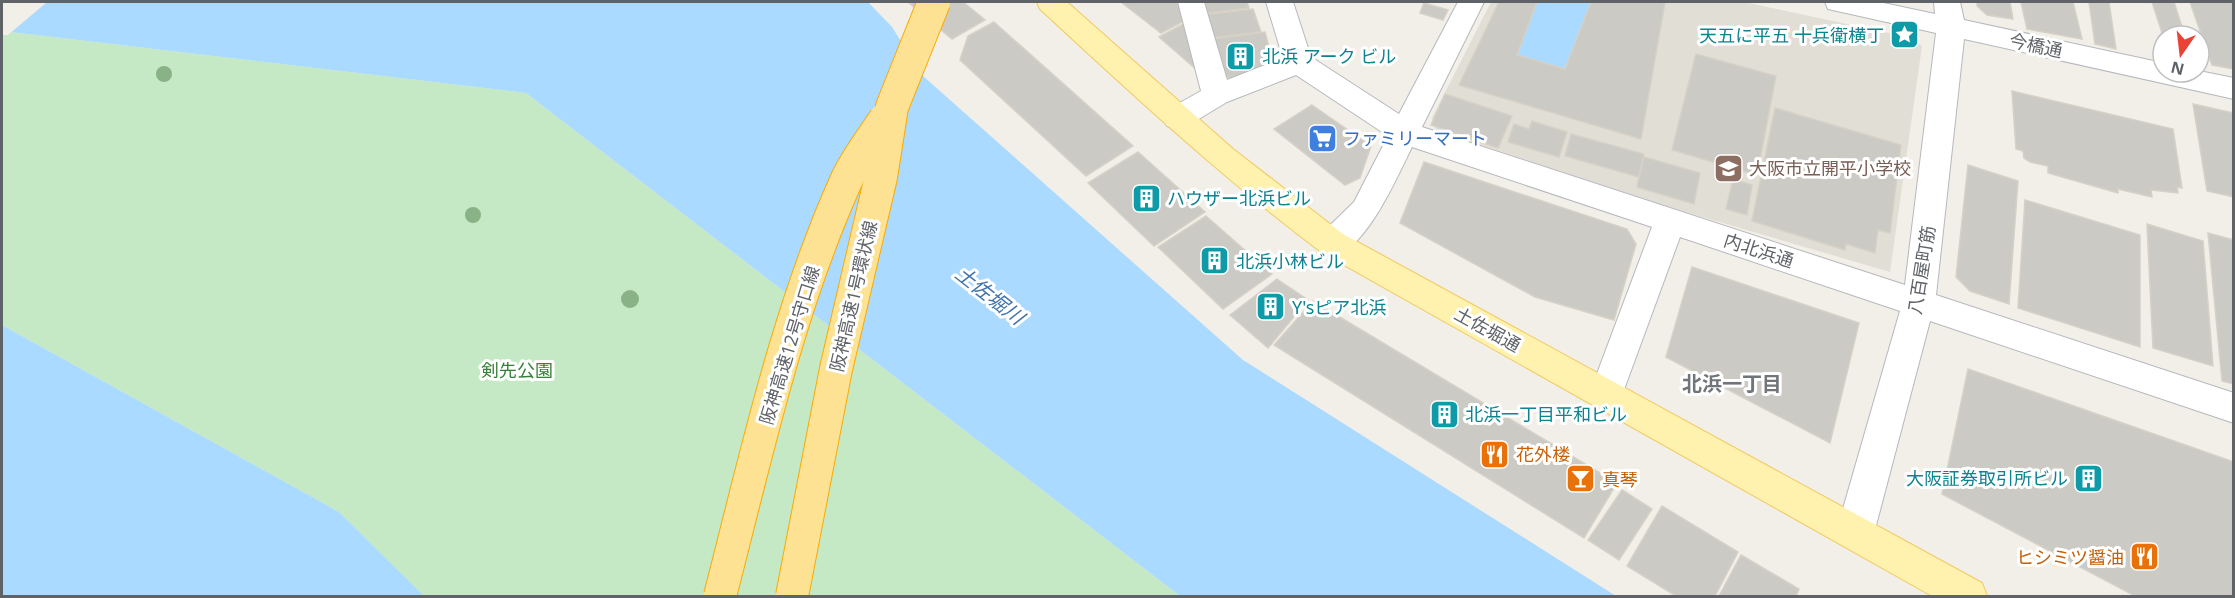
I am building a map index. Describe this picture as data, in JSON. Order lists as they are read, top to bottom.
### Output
{
  "streets": {
    "highway": ["阪神高速1号環状線", "阪神高速12号守口線"],
    "main road": ["土佐堀通"],
    "street": ["今橋通", "内北浜通", "八百屋町筋"]
  },
  "crossings": [
    ["今橋通", "八百屋町筋"],
    ["内北浜通", "八百屋町筋"],
    ["八百屋町筋", "土佐堀通"],
    ["阪神高速1号環状線", "阪神高速12号守口線"]
  ],
  "districts": ["北浜一丁目"],
  "water": ["土佐堀川"],
  "parks": ["剣先公園"],
  "places": {
    "place": ["天五に平五 十兵衛横丁"],
    "building": [
      "北浜 アーク ビル",
      "ハウザー北浜ビル",
      "北浜小林ビル",
      "Y'sピア北浜",
      "北浜一丁目平和ビル",
      "大阪証券取引所ビル"
    ],
    "supermarket": ["ファミリーマート"],
    "school or university": ["大阪市立開平小学校"],
    "restaurant": ["花外楼", "ヒシミツ醤油"],
    "bar": ["真琴"]
  },
  "north": "bottom"
}
